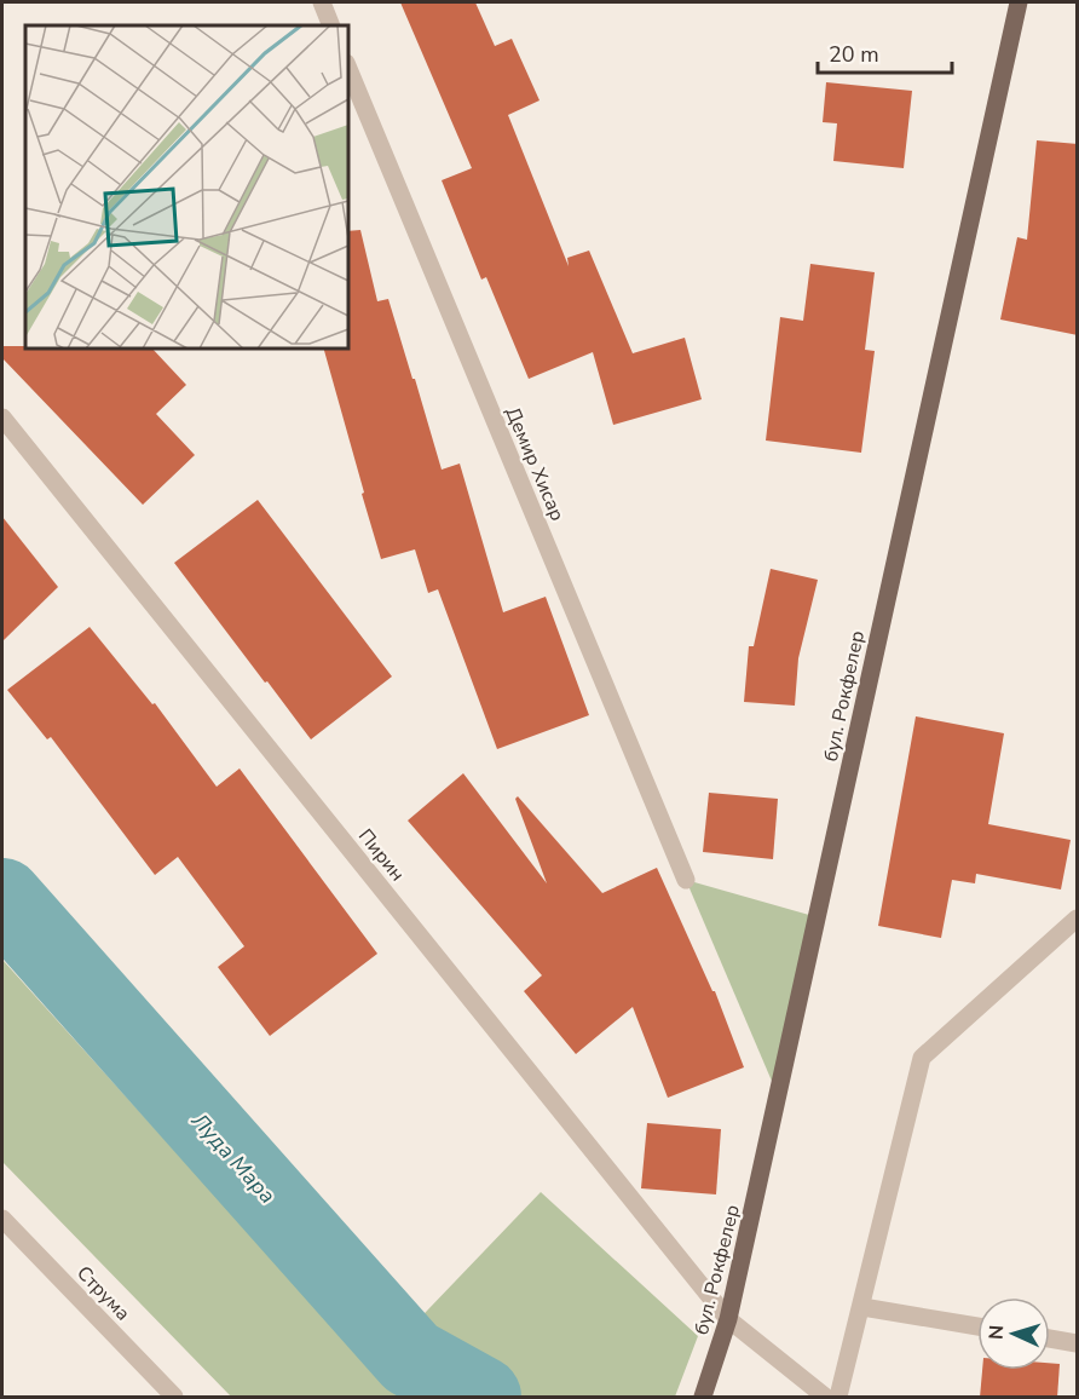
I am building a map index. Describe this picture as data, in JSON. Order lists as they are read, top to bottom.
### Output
{
  "streets": {
    "main road": ["бул. Рокфелер"],
    "street": ["Демир Хисар", "Пирин", "Струма"]
  },
  "crossings": [
    ["бул. Рокфелер", "Пирин"]
  ],
  "water": ["Луда Мара"],
  "scale_bar": "20 m",
  "north": "left"
}
